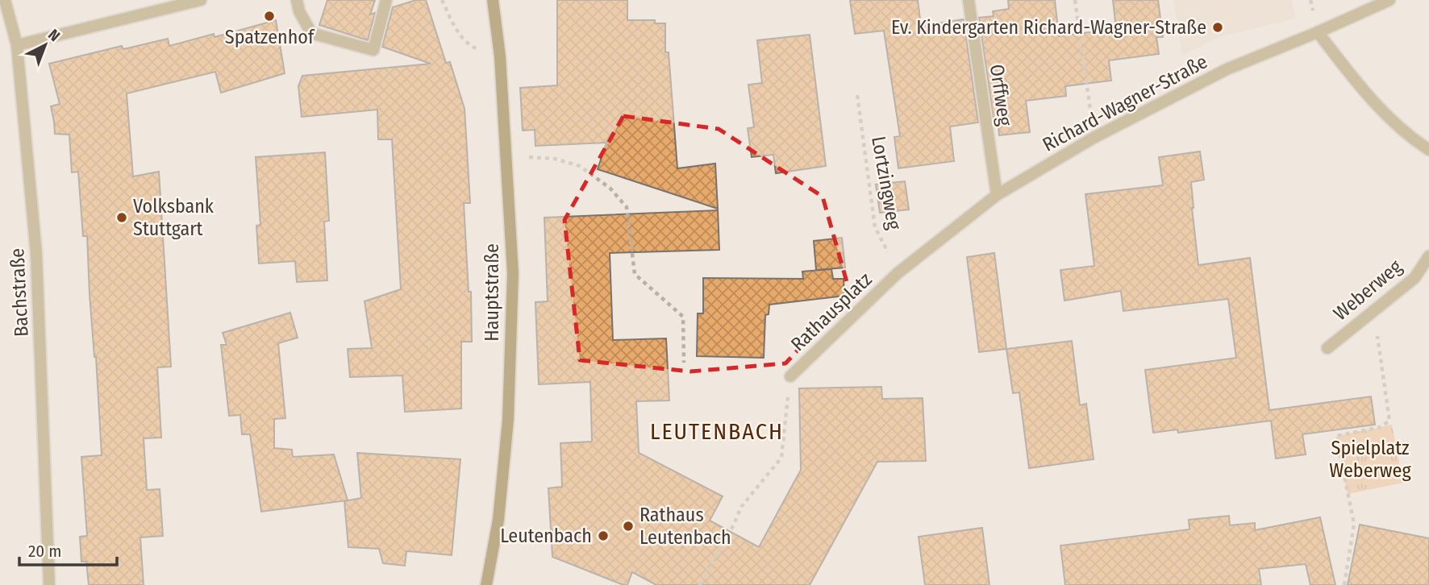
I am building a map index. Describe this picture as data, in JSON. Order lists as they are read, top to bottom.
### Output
{
  "streets": {
    "street": [
      "Orffweg",
      "Richard-Wagner-Straße",
      "Weberweg",
      "Bachstraße",
      "Hauptstraße",
      "Rathausplatz"
    ],
    "path": ["Lortzingweg"]
  },
  "crossings": [
    ["Orffweg", "Richard-Wagner-Straße"],
    ["Richard-Wagner-Straße", "Lortzingweg"],
    ["Richard-Wagner-Straße", "Rathausplatz"],
    ["Lortzingweg", "Rathausplatz"]
  ],
  "districts": ["LEUTENBACH"],
  "parks": ["Spielplatz Weberweg"],
  "places": [
    "Spatzenhof",
    "Ev. Kindergarten Richard-Wagner-Straße",
    "Volksbank Stuttgart",
    "Rathaus Leutenbach",
    "Leutenbach"
  ],
  "scale_bar": "20 m",
  "north": "top right"
}
